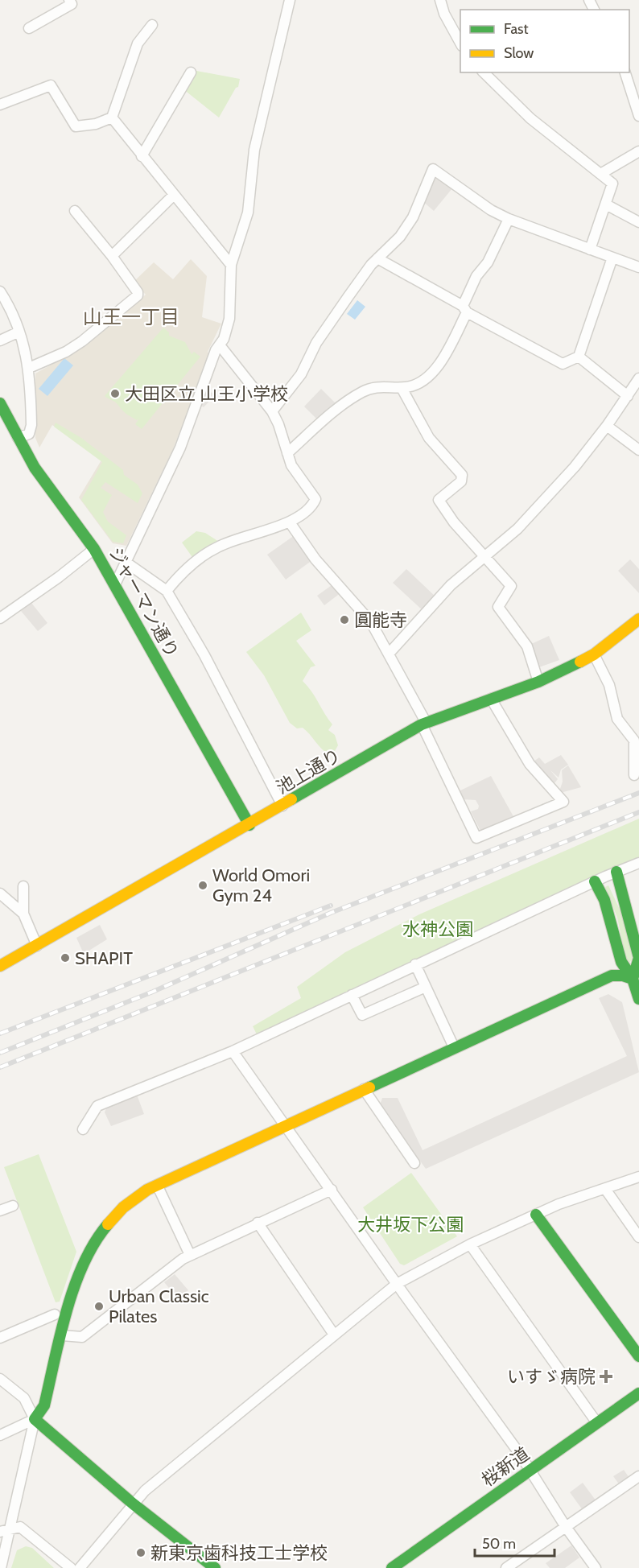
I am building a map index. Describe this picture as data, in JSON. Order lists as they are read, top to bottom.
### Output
{
  "streets": {
    "street": ["ジャーマン通り", "池上通り", "桜新道"]
  },
  "crossings": [
    ["ジャーマン通り", "池上通り"]
  ],
  "districts": ["山王一丁目"],
  "parks": ["水神公園", "大井坂下公園"],
  "places": {
    "other": [
      "大田区立 山王小学校",
      "圓能寺",
      "World Omori Gym 24",
      "SHAPIT",
      "Urban Classic Pilates",
      "新東京歯科技工士学校"
    ],
    "health": ["いすゞ病院"]
  },
  "legend": ["Fast", "Slow"],
  "scale_bar": "50 m"
}
